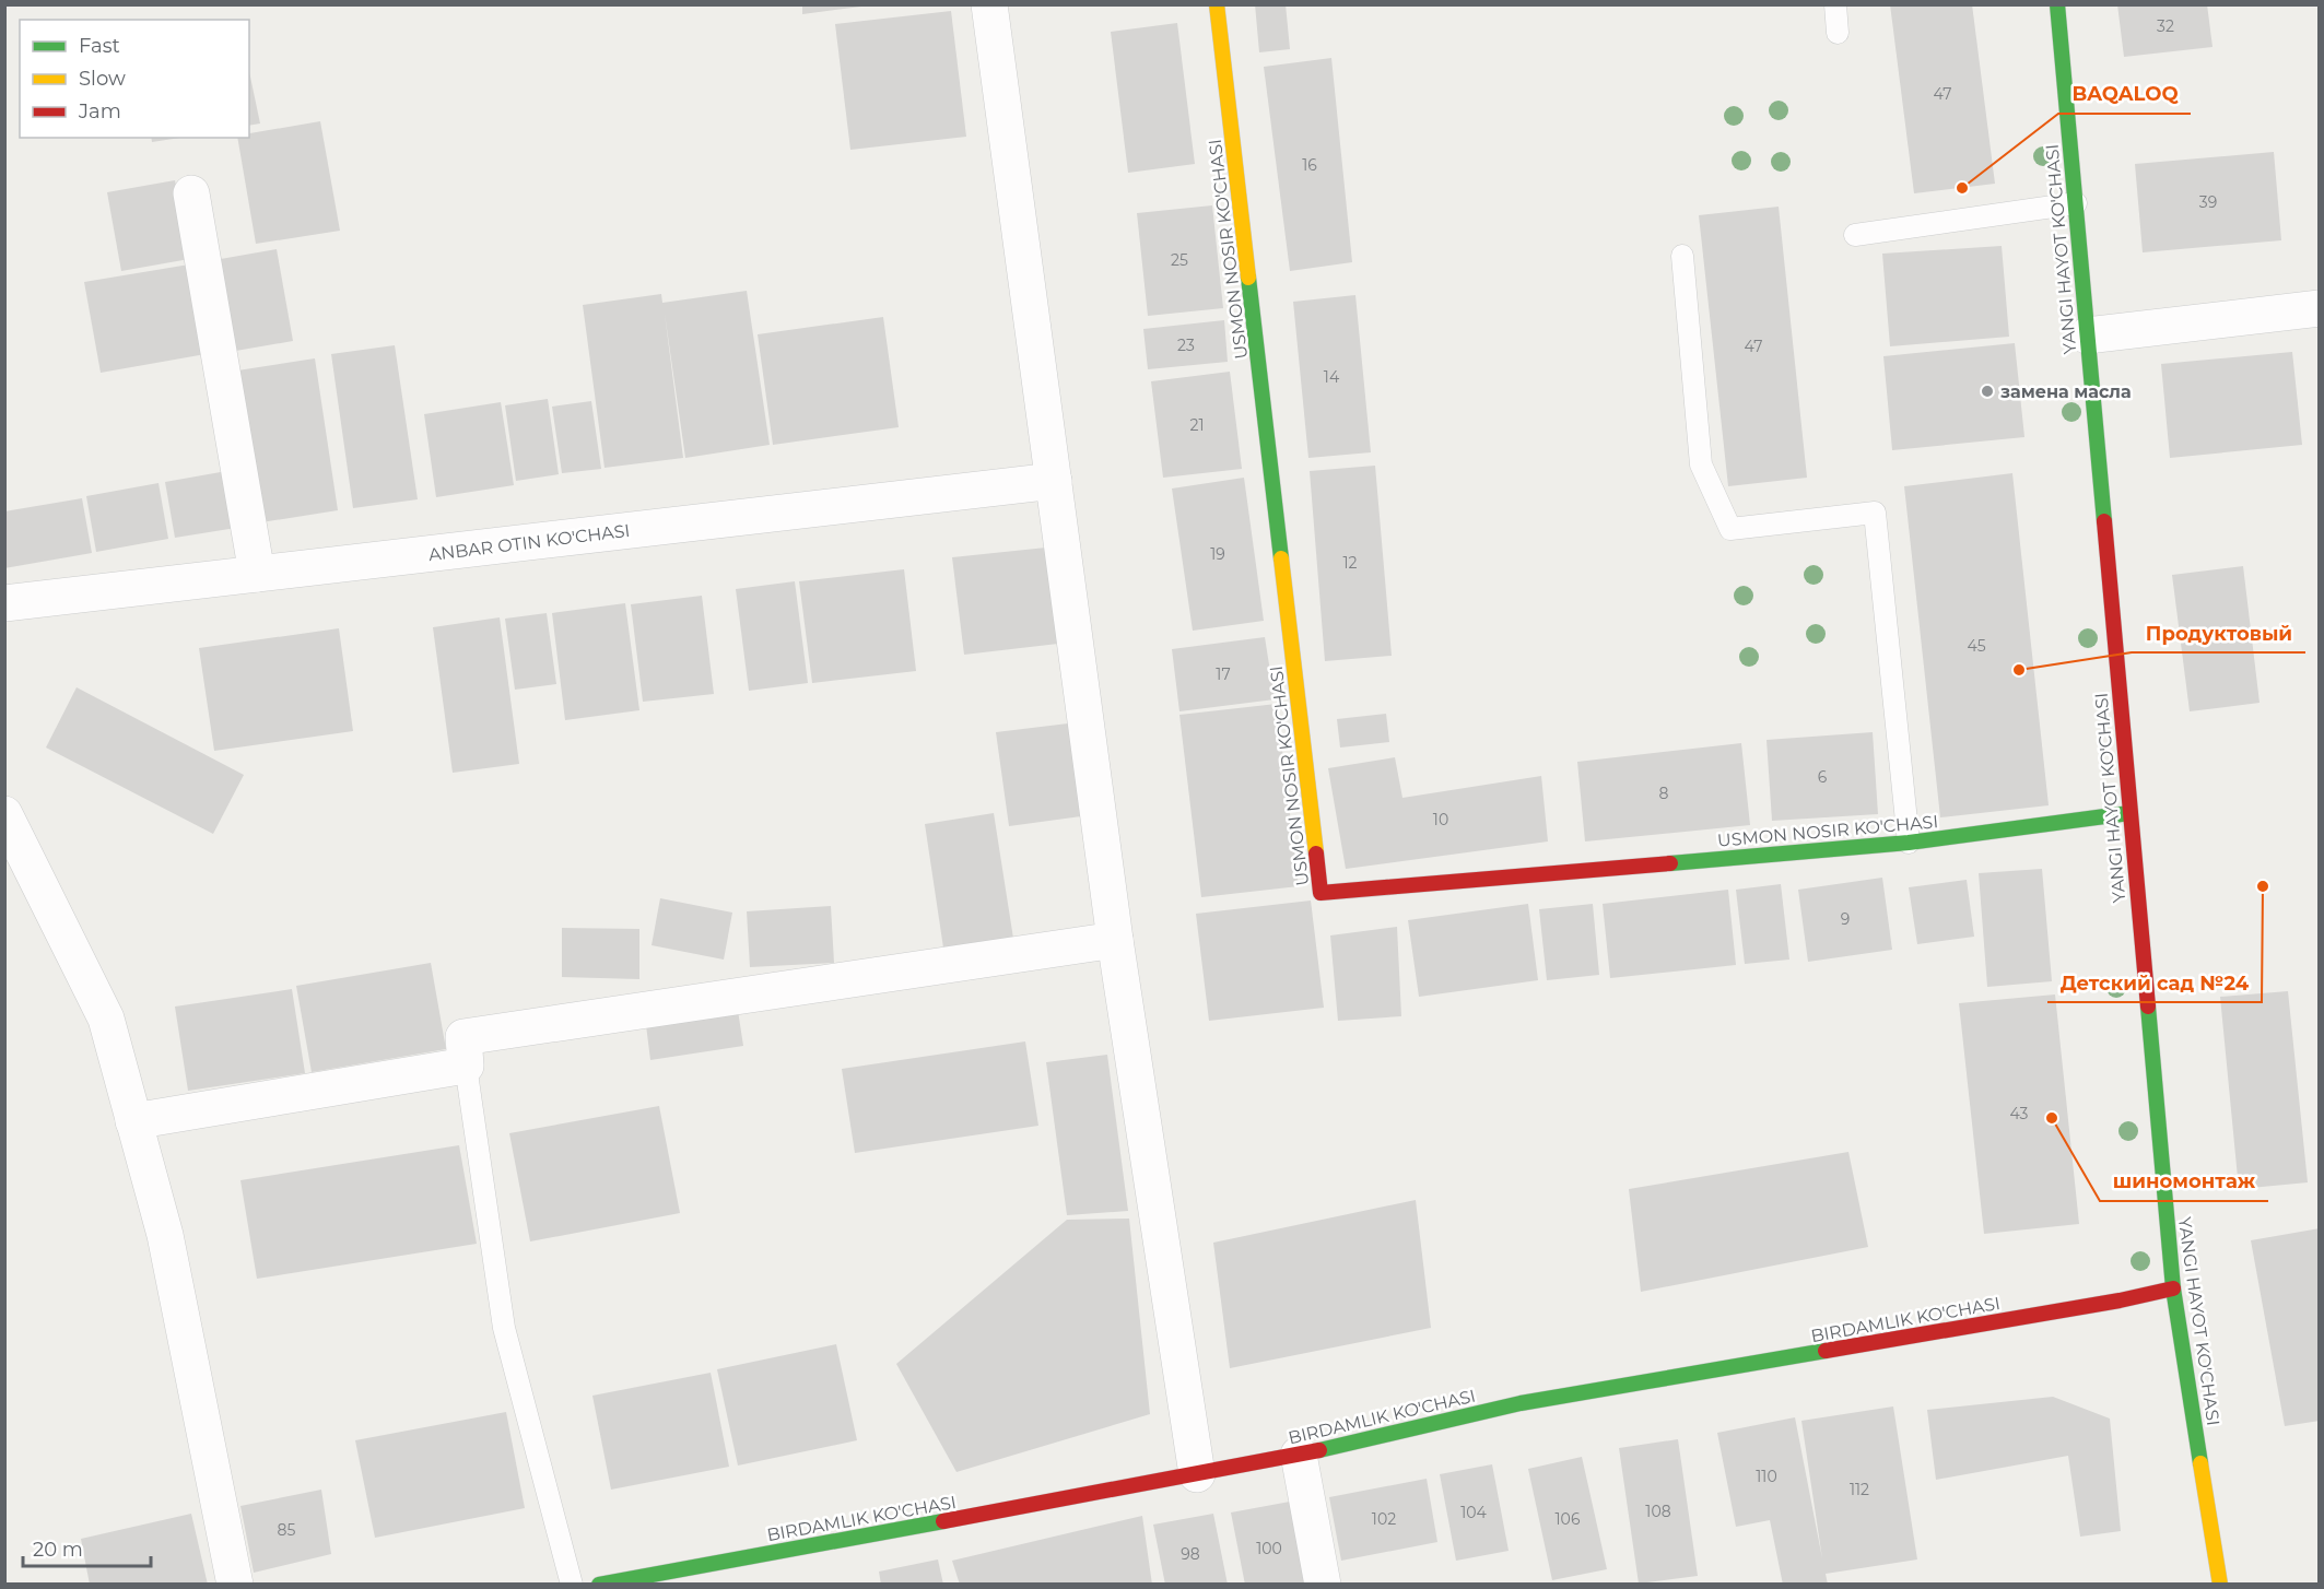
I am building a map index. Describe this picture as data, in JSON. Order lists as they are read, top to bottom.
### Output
{
  "streets": {
    "street": [
      "USMON NOSIR KO'CHASI",
      "YANGI HAYOT KO'CHASI",
      "ANBAR OTIN KO'CHASI",
      "BIRDAMLIK KO'CHASI"
    ]
  },
  "crossings": [
    ["USMON NOSIR KO'CHASI", "YANGI HAYOT KO'CHASI"],
    ["YANGI HAYOT KO'CHASI", "BIRDAMLIK KO'CHASI"]
  ],
  "places": [
    "BAQALOQ",
    "замена масла",
    "Продуктовый",
    "Детский сад №24",
    "шиномонтаж"
  ],
  "house_numbers": [
    "32",
    "47",
    "16",
    "39",
    "25",
    "23",
    "47",
    "14",
    "21",
    "19",
    "12",
    "45",
    "17",
    "6",
    "8",
    "10",
    "9",
    "43",
    "110",
    "112",
    "108",
    "104",
    "102",
    "106",
    "85",
    "100",
    "98"
  ],
  "legend": ["Fast", "Slow", "Jam"],
  "scale_bar": "20 m"
}
